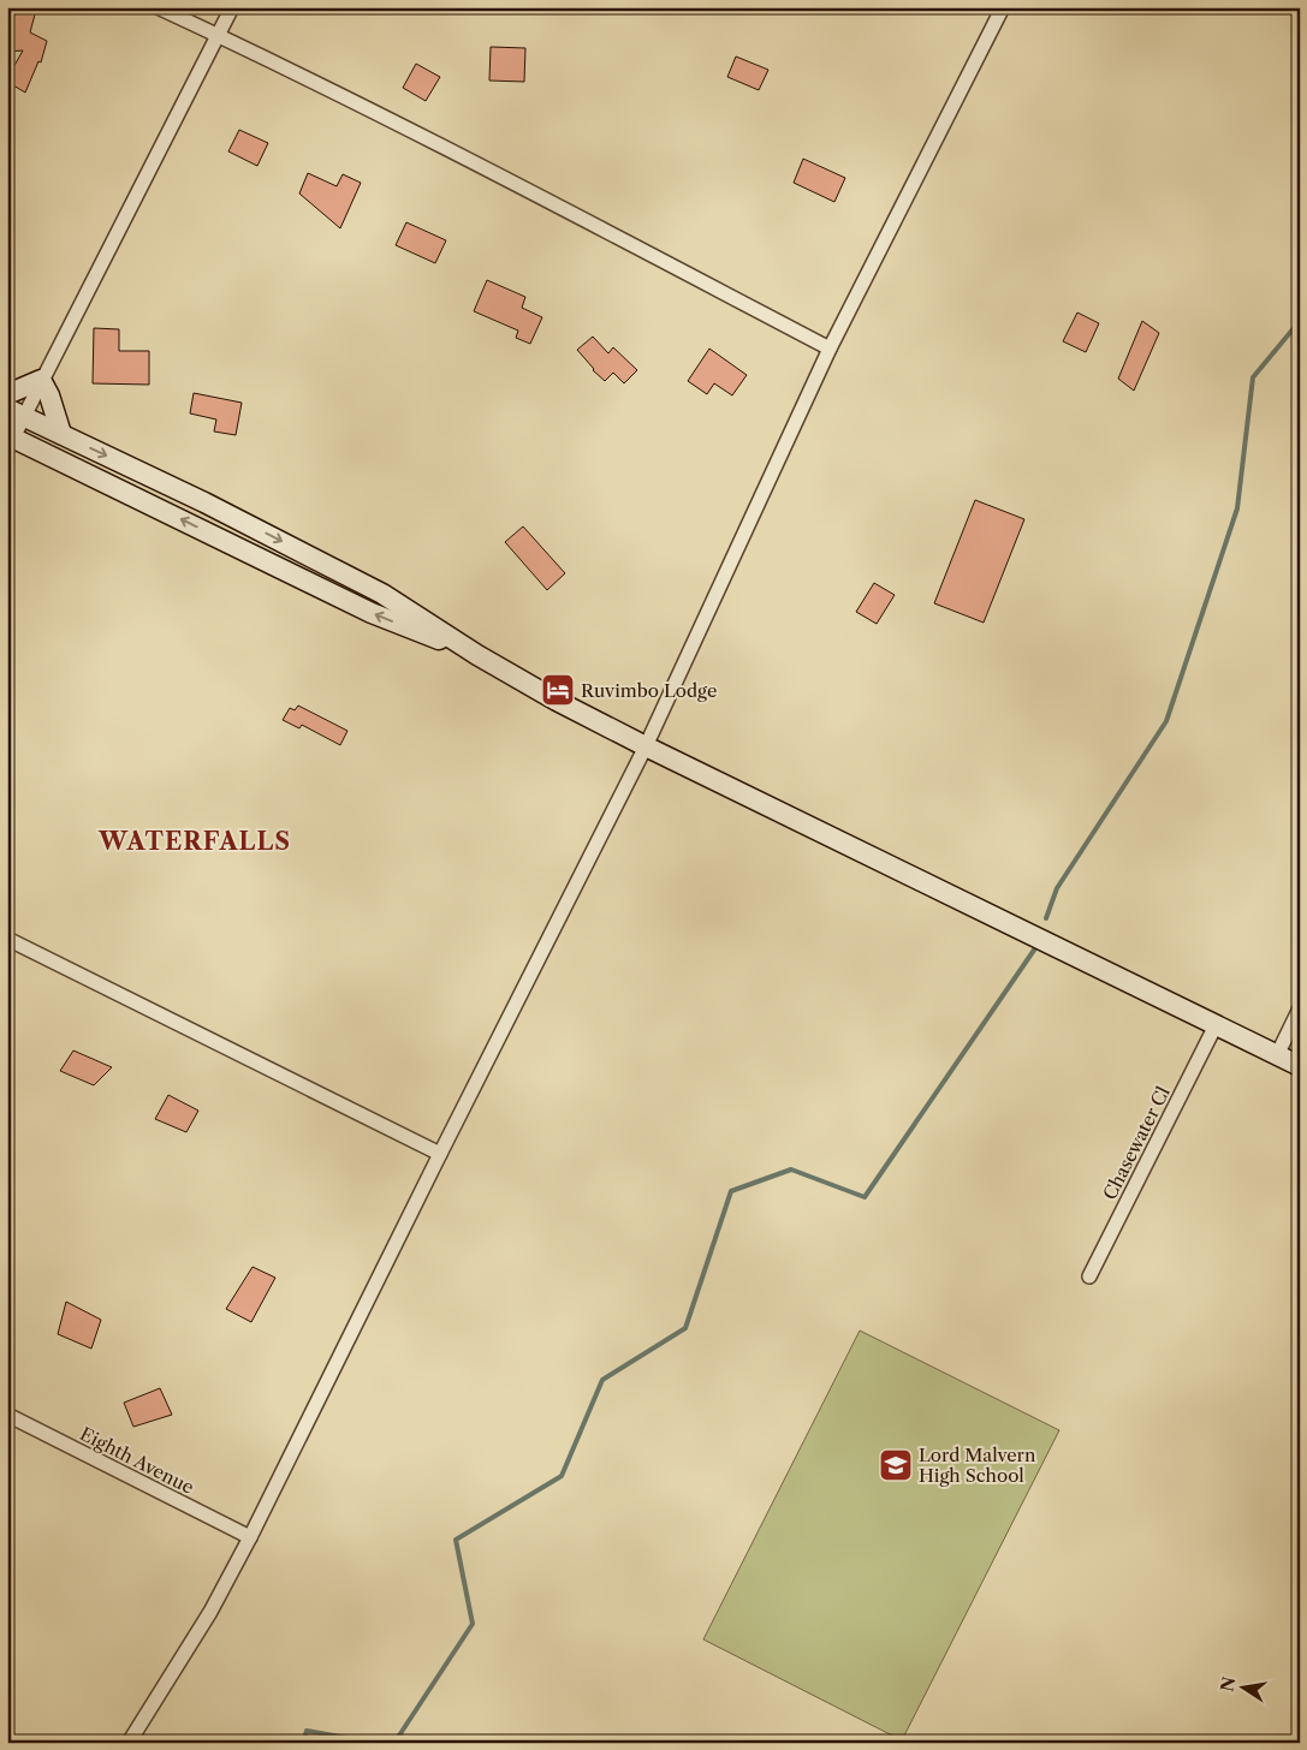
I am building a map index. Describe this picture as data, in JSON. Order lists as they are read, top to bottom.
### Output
{
  "streets": {
    "street": ["Chasewater Cl", "Eighth Avenue"]
  },
  "districts": ["WATERFALLS"],
  "places": {
    "hotel": ["Ruvimbo Lodge"],
    "school or university": ["Lord Malvern High School"]
  },
  "north": "left"
}
